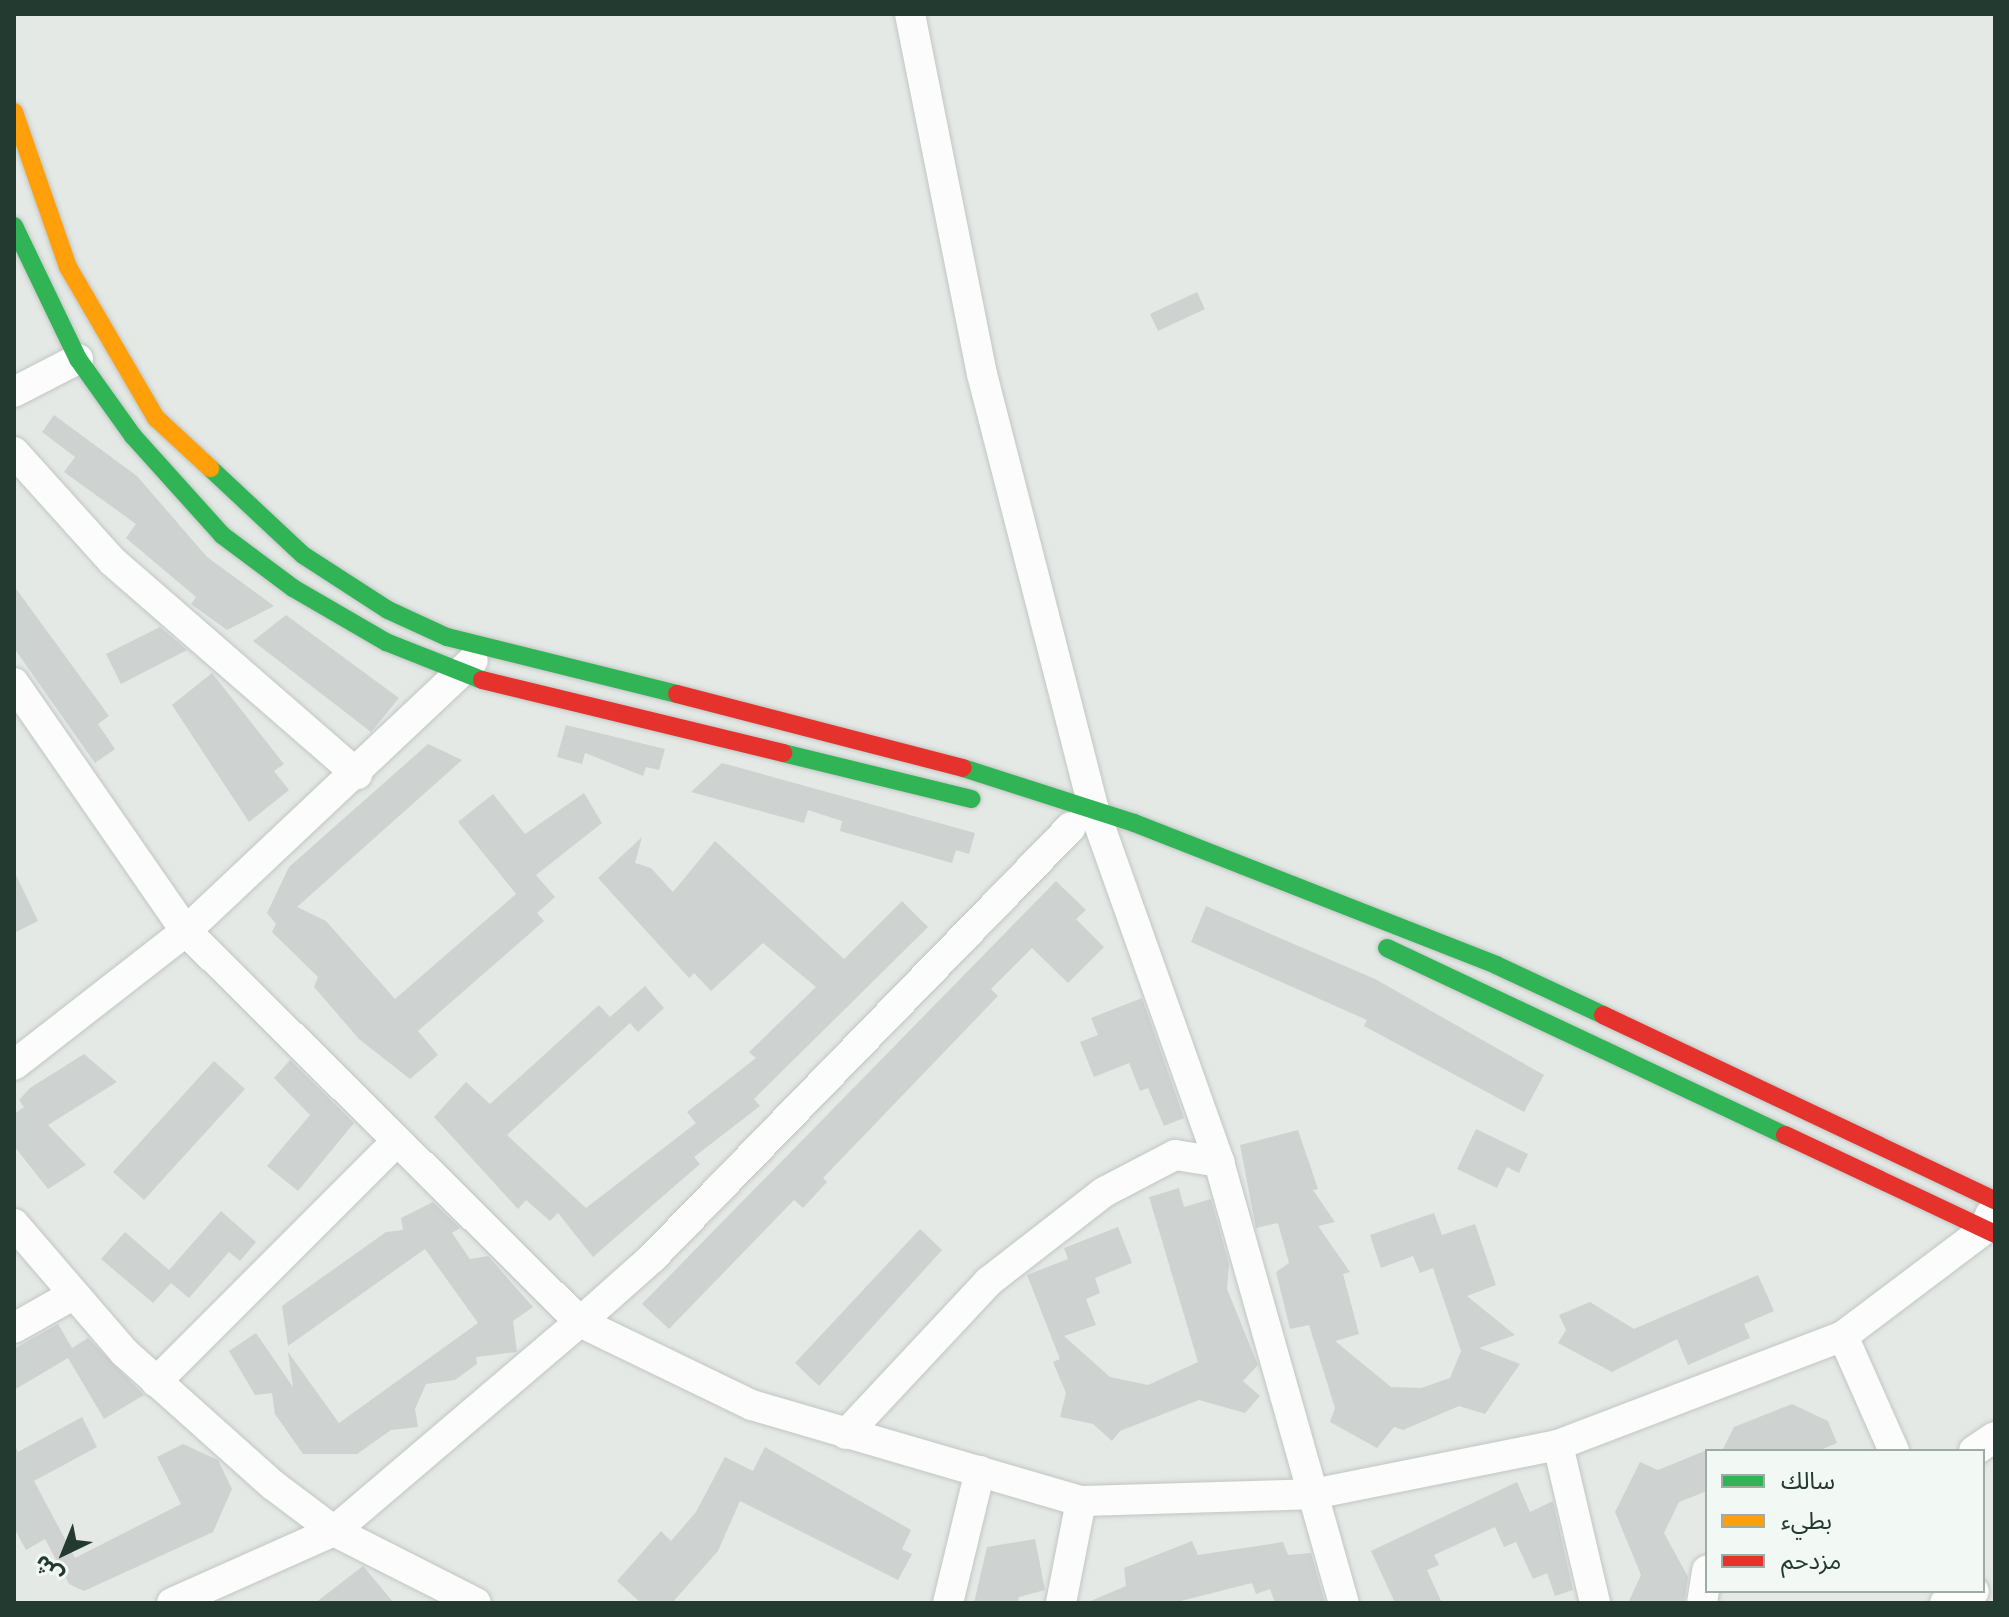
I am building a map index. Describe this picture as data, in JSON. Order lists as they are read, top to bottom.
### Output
{
  "legend": ["سالك", "بطيء", "مزدحم"],
  "north": "bottom left"
}
